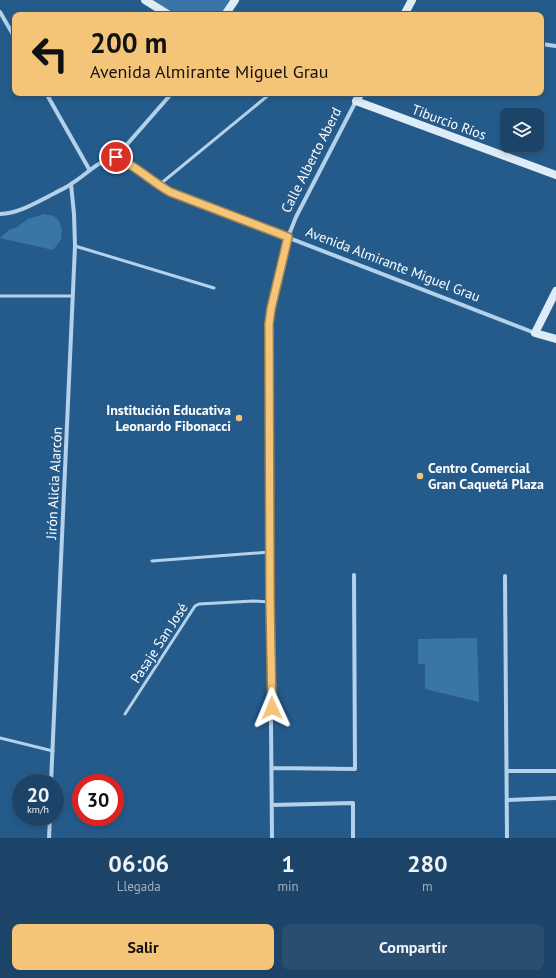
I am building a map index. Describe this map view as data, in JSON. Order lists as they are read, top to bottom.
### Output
{
  "streets": {
    "street": [
      "Tiburcio Ríos",
      "Calle Alberto Aberd",
      "Avenida Almirante Miguel Grau",
      "Jirón Alicia Alarcón"
    ],
    "lane": ["Pasaje San José"]
  },
  "crossings": [
    ["Tiburcio Ríos", "Calle Alberto Aberd"],
    ["Calle Alberto Aberd", "Avenida Almirante Miguel Grau"],
    ["Calle Alberto Aberd", "Pasaje San José"]
  ],
  "places": ["Institución Educativa Leonardo Fibonacci", "Centro Comercial Gran Caquetá Plaza"],
  "page": {
    "turn": ["200 m", "Avenida Almirante Miguel Grau"],
    "speed": "20 km/h",
    "limit": "30",
    "eta": [
      "06:06",
      "Llegada",
      "1",
      "min",
      "280",
      "m"
    ],
    "buttons": ["Salir", "Compartir"]
  }
}
